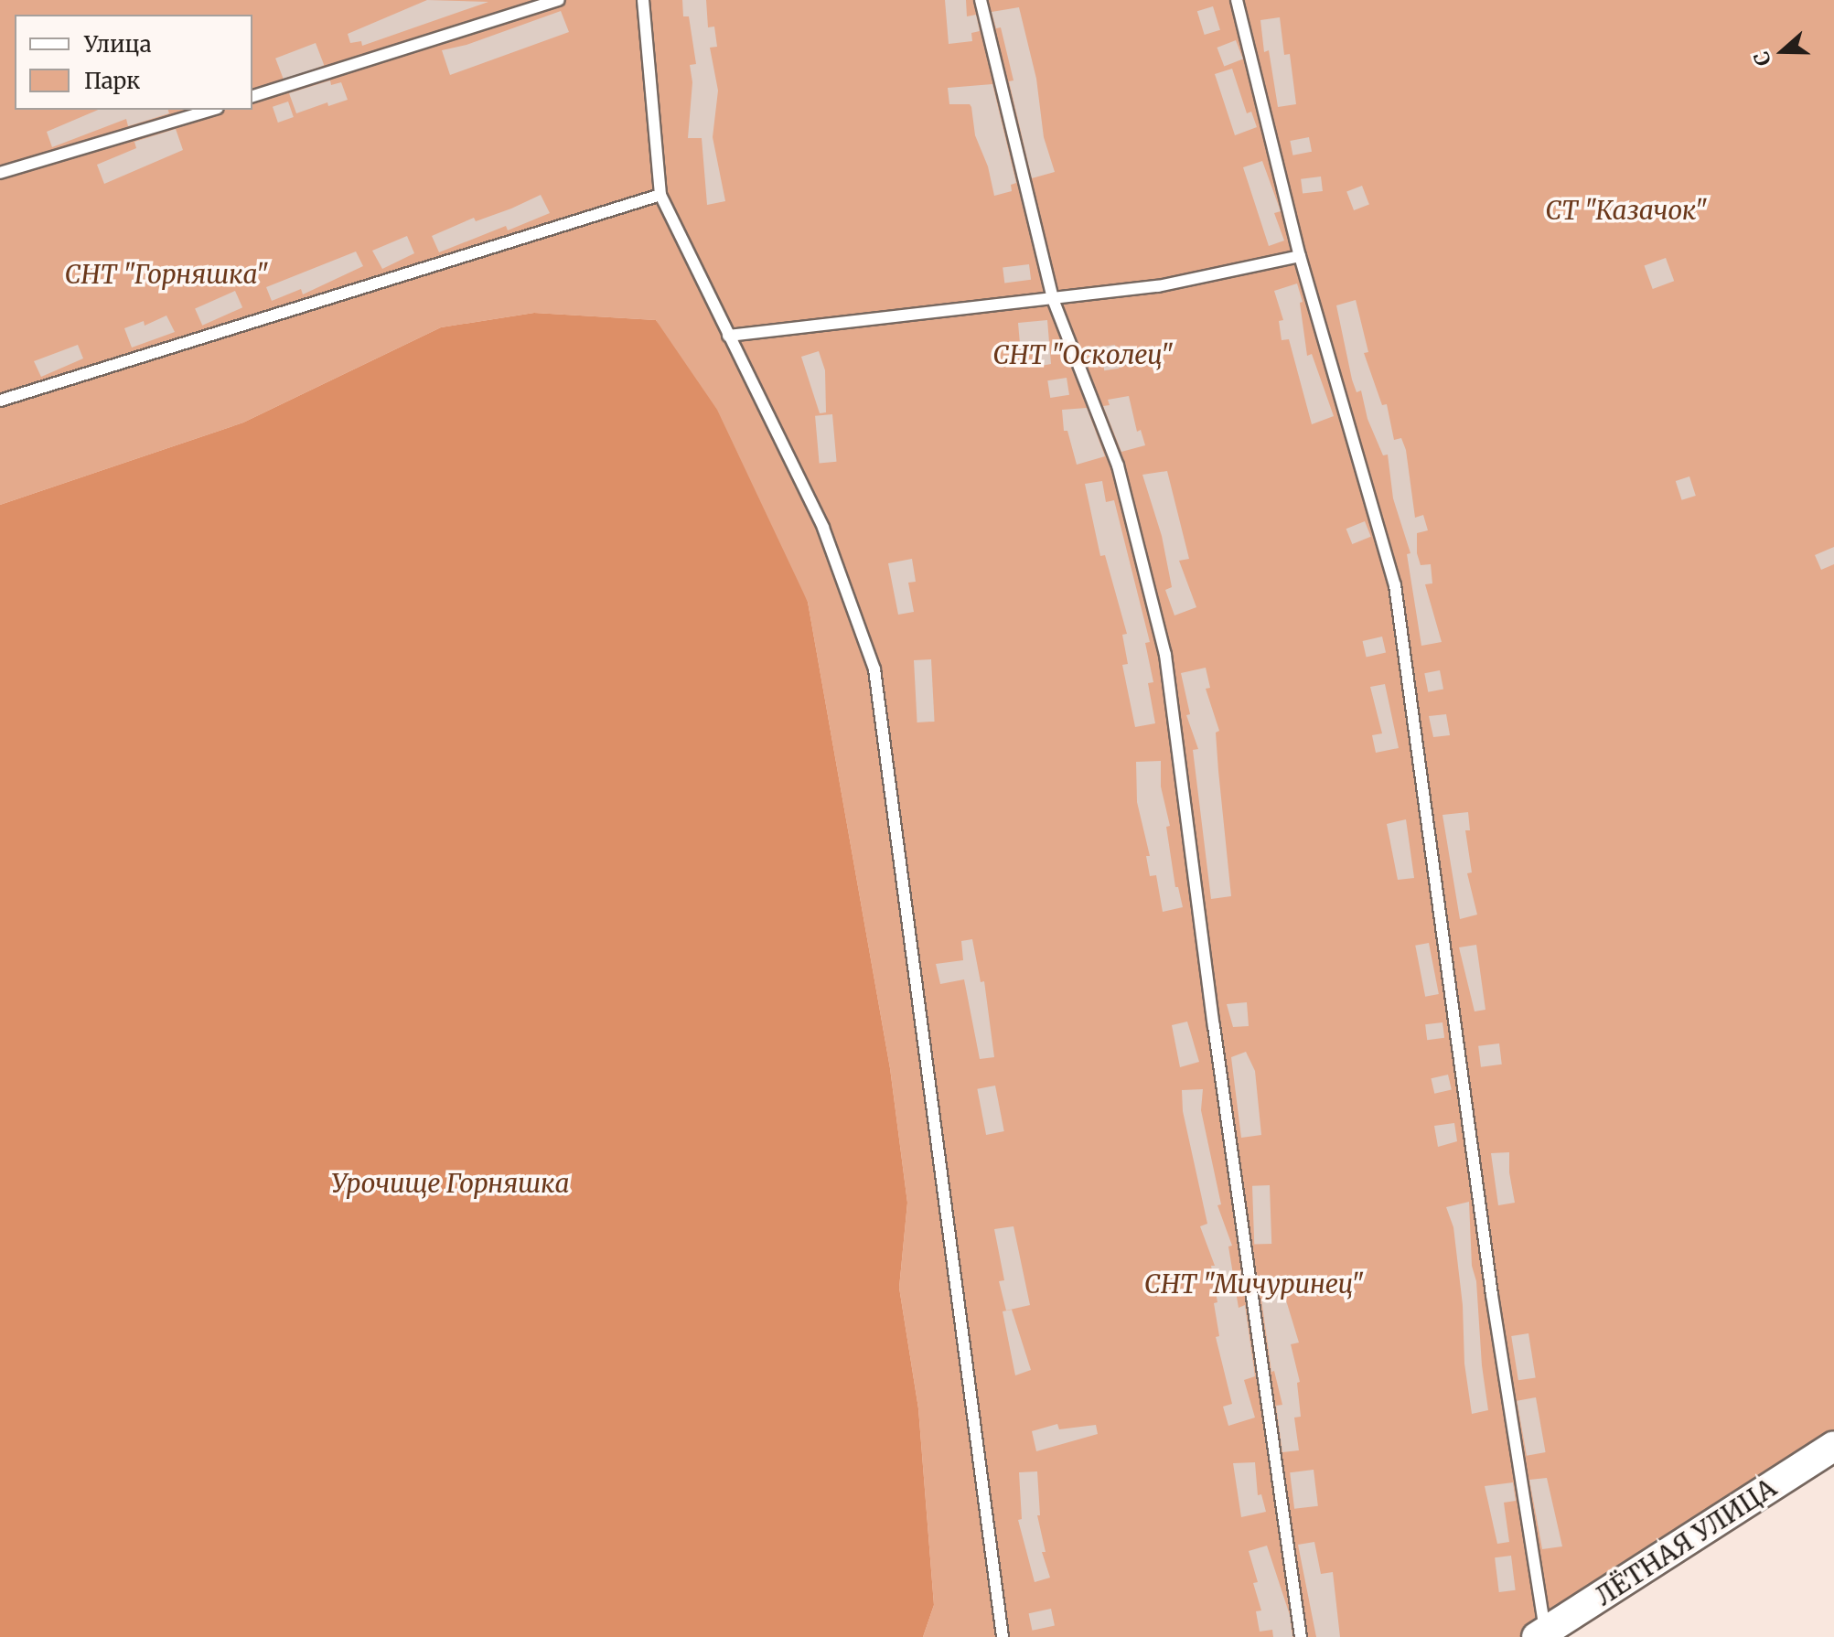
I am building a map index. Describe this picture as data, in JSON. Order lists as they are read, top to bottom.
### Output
{
  "streets": {
    "street": ["ЛЁТНАЯ УЛИЦА"]
  },
  "parks": [
    "СТ \"Казачок\"",
    "СНТ \"Горняшка\"",
    "СНТ \"Осколец\"",
    "Урочище Горняшка",
    "СНТ \"Мичуринец\""
  ],
  "legend": ["Улица", "Парк"],
  "north": "left"
}
